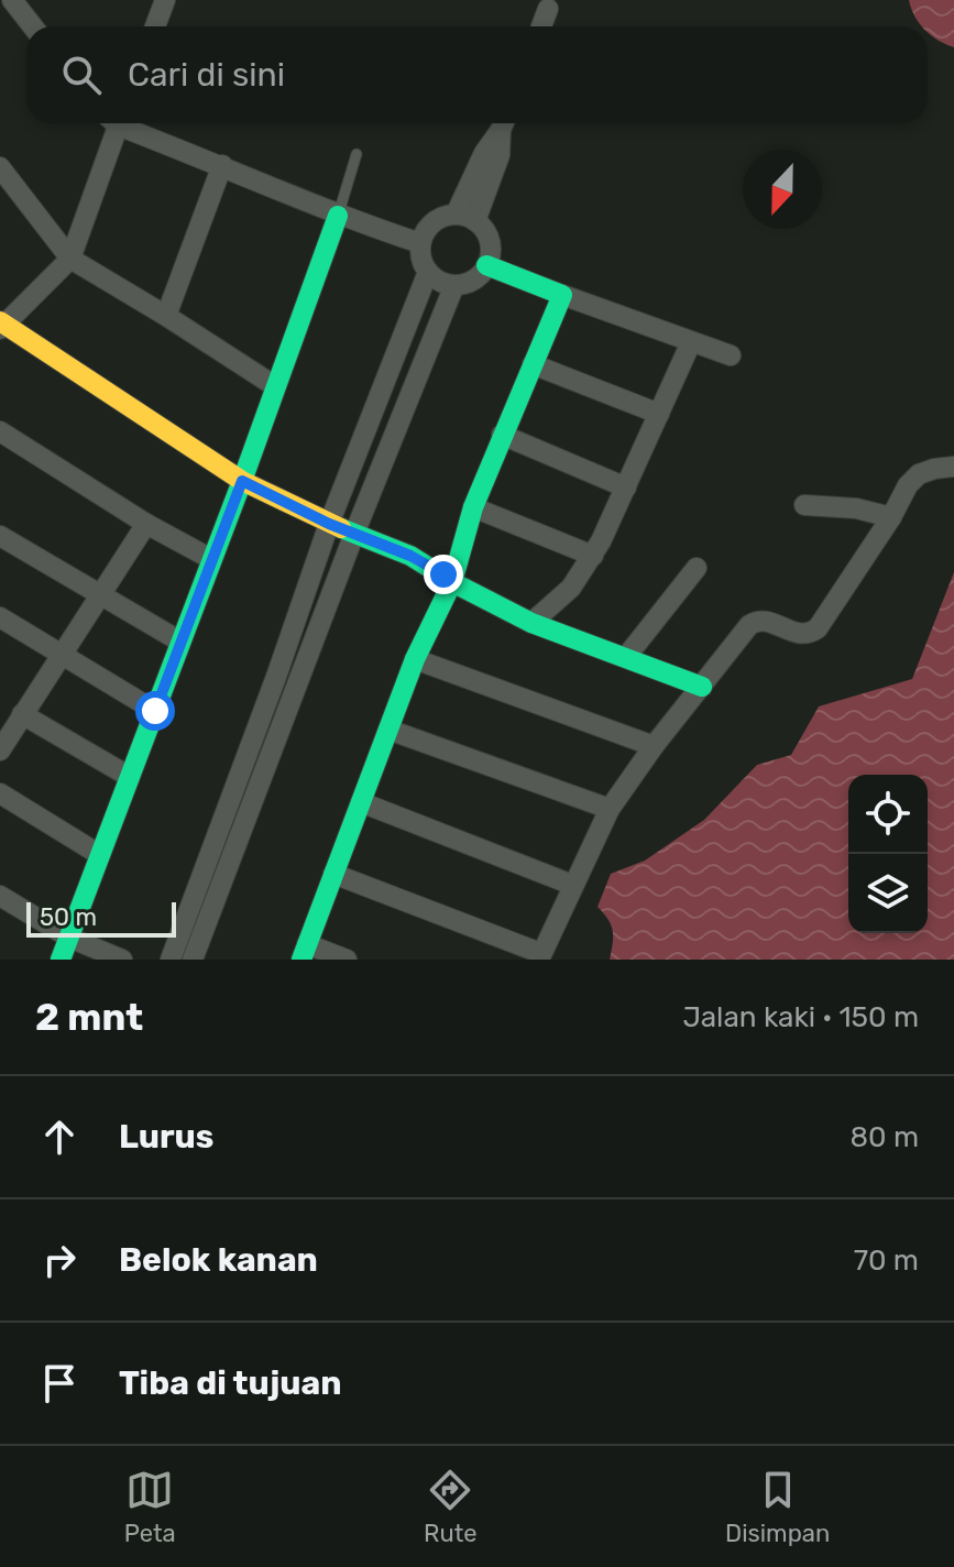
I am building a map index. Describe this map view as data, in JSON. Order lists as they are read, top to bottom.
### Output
{
  "scale_bar": "50 m",
  "north": "bottom",
  "page": {
    "search": "Cari di sini",
    "scale": "50 m",
    "heading": ["2 mnt", "Jalan kaki · 150 m"],
    "list": [
      ["Lurus", "80 m"],
      ["Belok kanan", "70 m"],
      "Tiba di tujuan"
    ],
    "nav": ["Peta", "Rute", "Disimpan"]
  }
}
